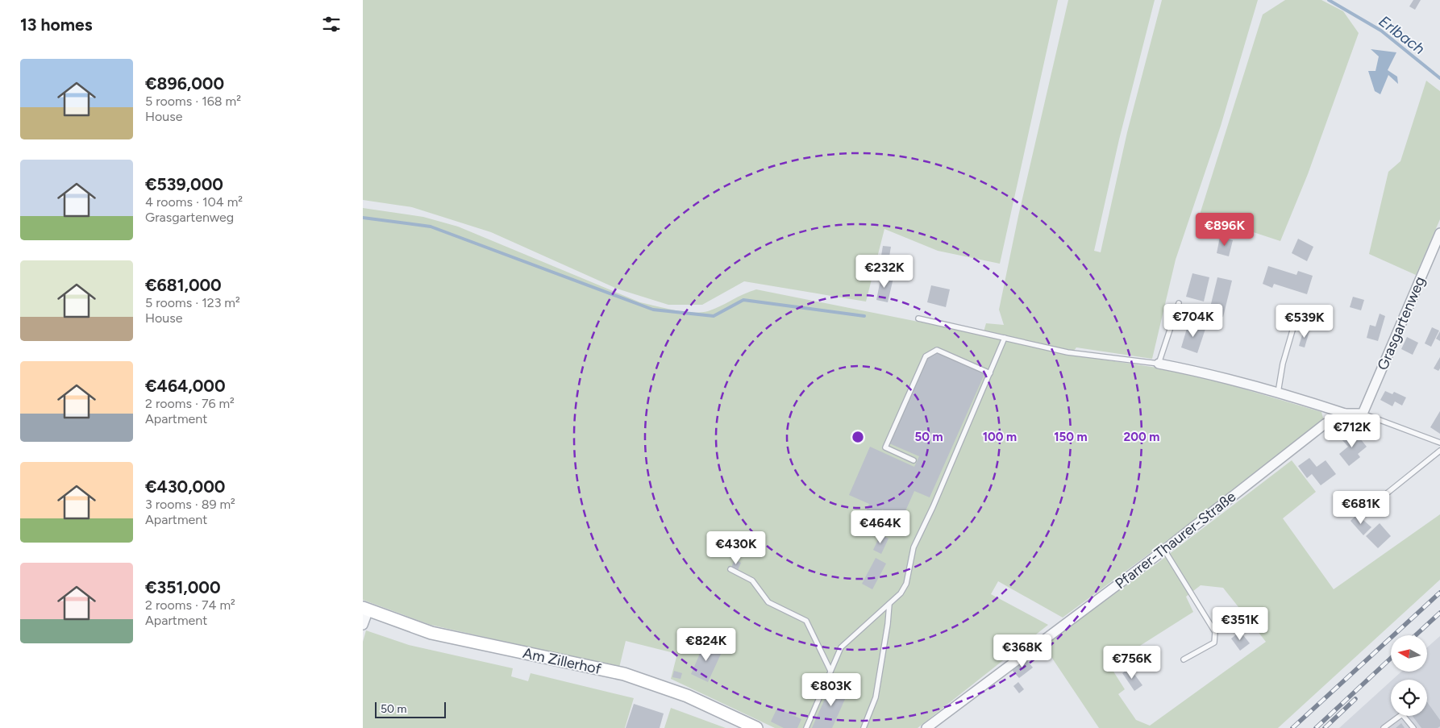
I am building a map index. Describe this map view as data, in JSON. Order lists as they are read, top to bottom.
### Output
{
  "streets": {
    "street": ["Grasgartenweg", "Pfarrer-Thaurer-Straße", "Am Zillerhof"]
  },
  "water": ["Erlbach"],
  "scale_bar": "50 m",
  "north": "left",
  "page": {
    "heading": "13 homes",
    "list": [
      {
        "name": "€896,000",
        "note": "5 rooms · 168 m² · House"
      },
      {
        "name": "€539,000",
        "note": "4 rooms · 104 m² · Grasgartenweg"
      },
      {
        "name": "€681,000",
        "note": "5 rooms · 123 m² · House"
      },
      {
        "name": "€464,000",
        "note": "2 rooms · 76 m² · Apartment"
      },
      {
        "name": "€430,000",
        "note": "3 rooms · 89 m² · Apartment"
      },
      {
        "name": "€351,000",
        "note": "2 rooms · 74 m² · Apartment"
      }
    ],
    "price": [
      "€896K",
      "€232K",
      "€704K",
      "€539K",
      "€712K",
      "€681K",
      "€464K",
      "€430K",
      "€351K",
      "€824K",
      "€368K",
      "€756K",
      "€803K"
    ],
    "scale": "50 m"
  },
  "rings": [
    "50 m",
    "100 m",
    "150 m",
    "200 m"
  ]
}
